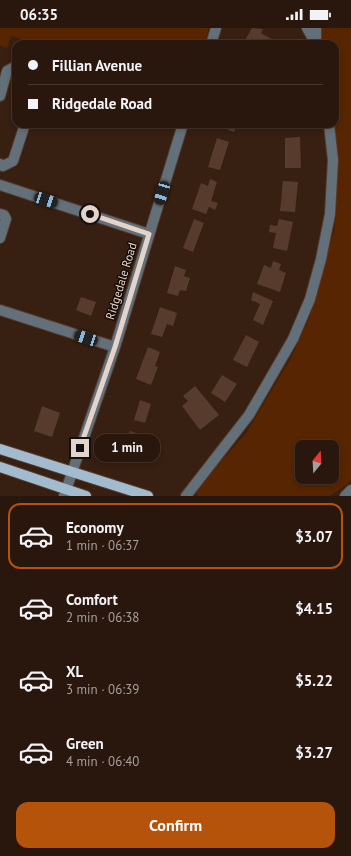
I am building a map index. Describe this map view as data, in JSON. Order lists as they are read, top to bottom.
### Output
{
  "streets": {
    "street": ["Ridgedale Road"]
  },
  "north": "top",
  "page": {
    "status": "06:35",
    "banner": ["Fillian Avenue", "Ridgedale Road"],
    "bubble": "1 min",
    "list": [
      {
        "name": "Economy",
        "note": "1 min · 06:37",
        "value": "$3.07"
      },
      {
        "name": "Comfort",
        "note": "2 min · 06:38",
        "value": "$4.15"
      },
      {
        "name": "XL",
        "note": "3 min · 06:39",
        "value": "$5.22"
      },
      {
        "name": "Green",
        "note": "4 min · 06:40",
        "value": "$3.27"
      }
    ],
    "buttons": "Confirm"
  }
}
